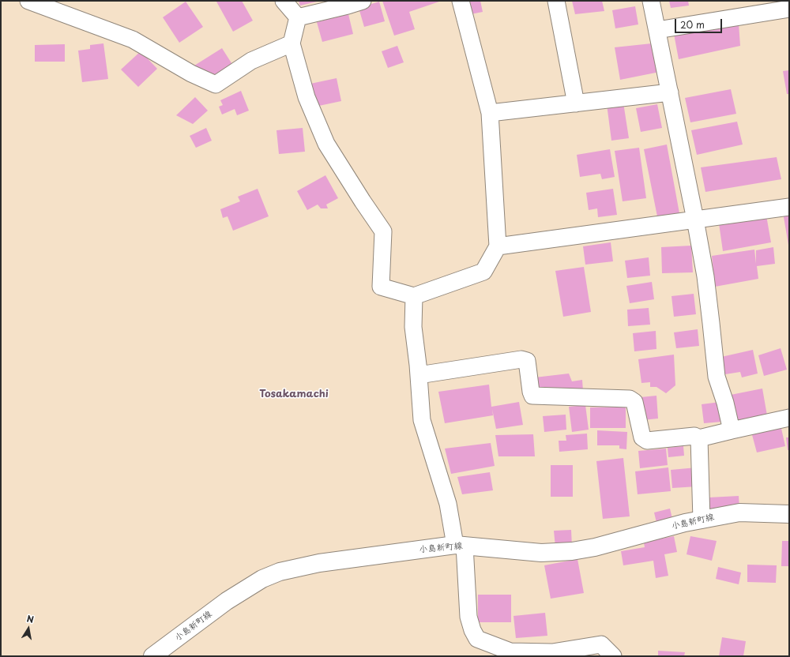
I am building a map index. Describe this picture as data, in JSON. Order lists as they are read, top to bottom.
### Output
{
  "streets": {
    "main road": ["小島新町線"]
  },
  "districts": ["Tosakamachi"],
  "scale_bar": "20 m",
  "north": "top"
}
